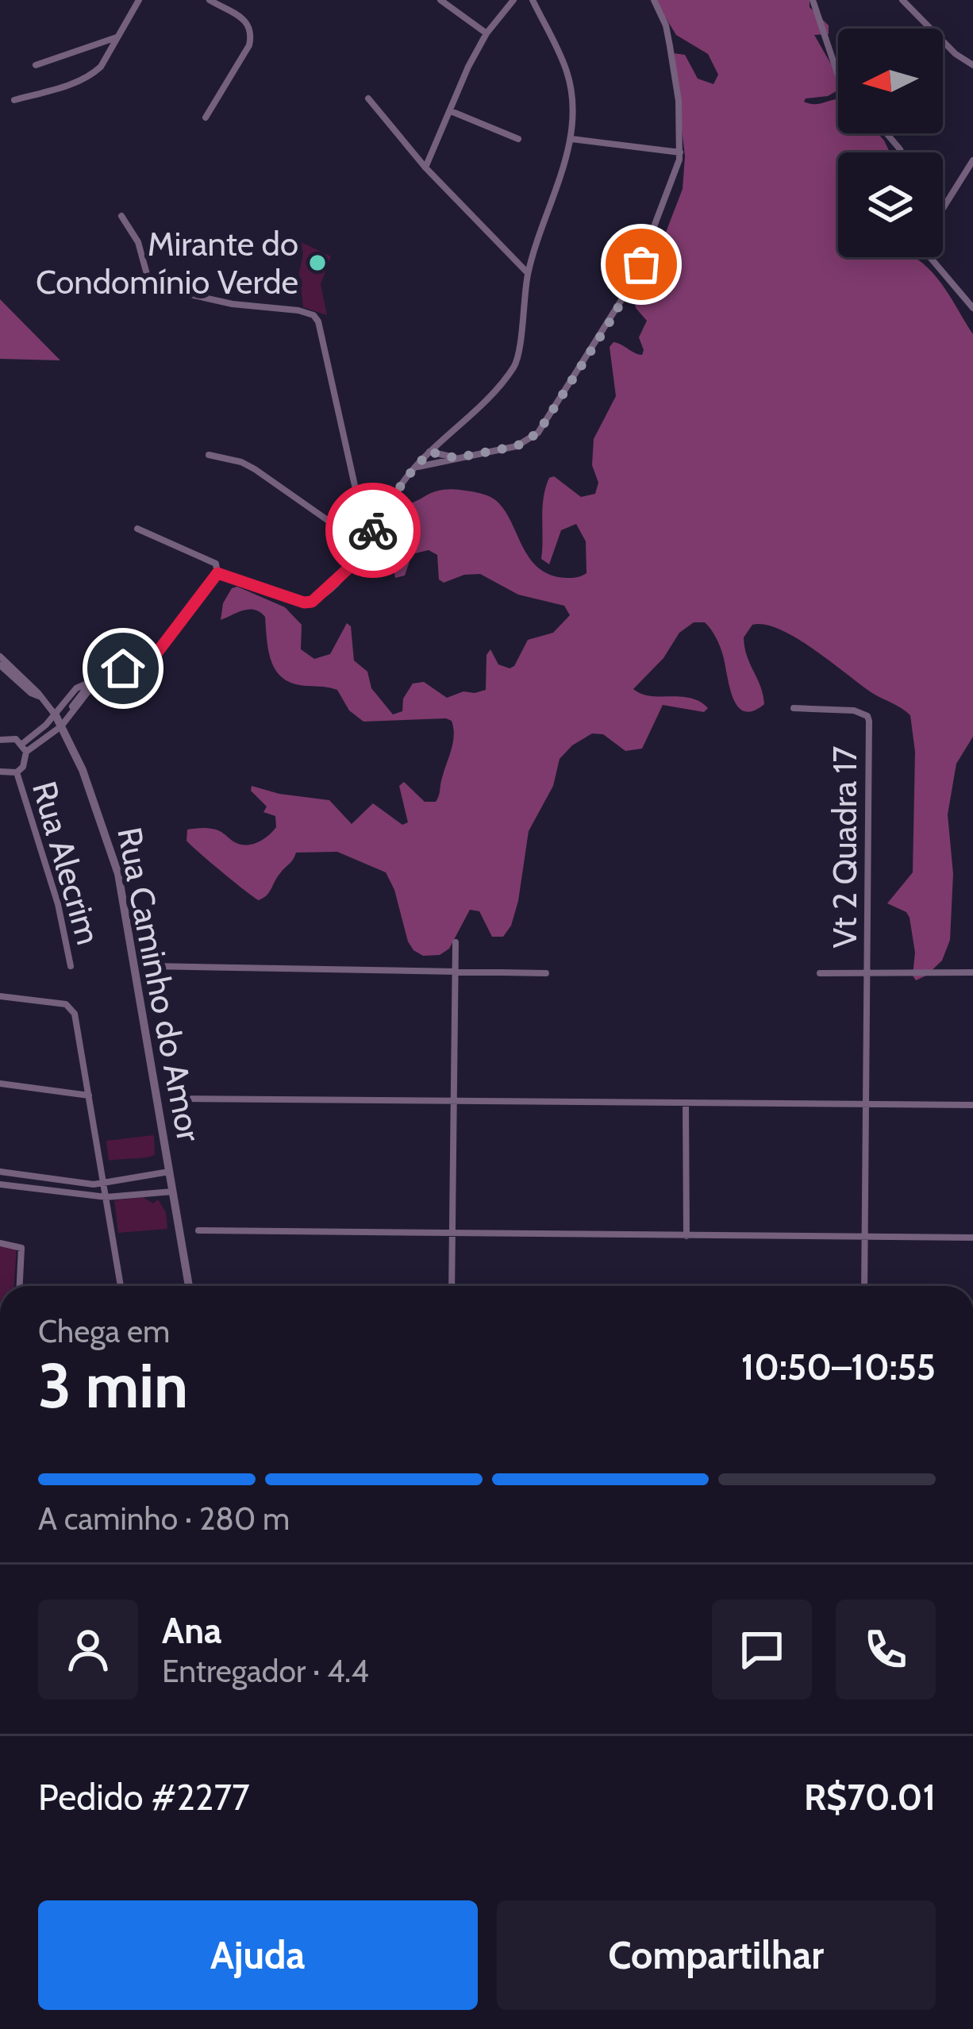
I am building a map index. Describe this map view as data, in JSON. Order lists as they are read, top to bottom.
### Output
{
  "streets": {
    "street": ["Vt 2 Quadra 17", "Rua Alecrim", "Rua Caminho do Amor"]
  },
  "places": ["Mirante do Condomínio Verde"],
  "north": "left",
  "page": {
    "heading": ["3 min", "Chega em", "10:50–10:55"],
    "panel": [
      "Ana",
      "Entregador · 4.4",
      "Pedido #2277",
      "R$70.01"
    ],
    "bar": "A caminho · 280 m",
    "buttons": ["Ajuda", "Compartilhar"]
  }
}
